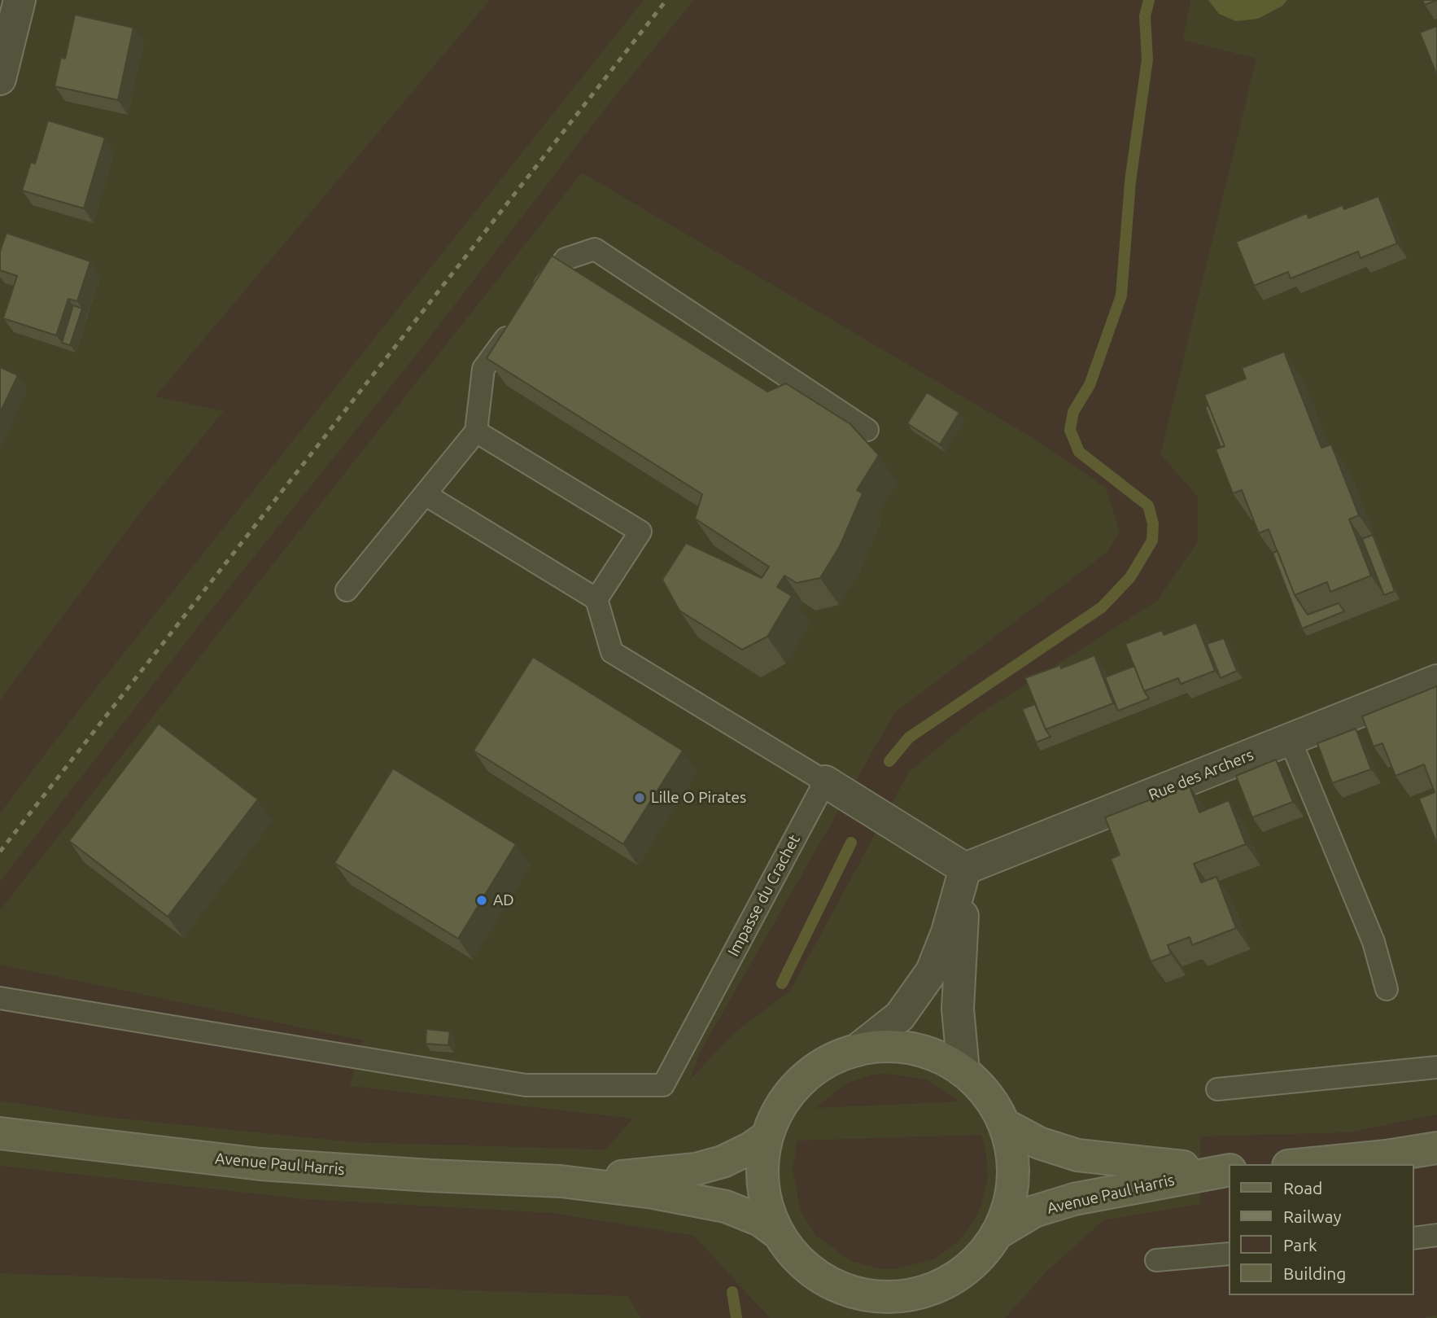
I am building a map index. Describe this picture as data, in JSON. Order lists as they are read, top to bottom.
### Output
{
  "streets": {
    "main road": ["Avenue Paul Harris"],
    "street": ["Rue des Archers"],
    "lane": ["Impasse du Crachet"]
  },
  "places": ["Lille O Pirates", "AD"],
  "legend": [
    "Road",
    "Railway",
    "Park",
    "Building"
  ]
}
